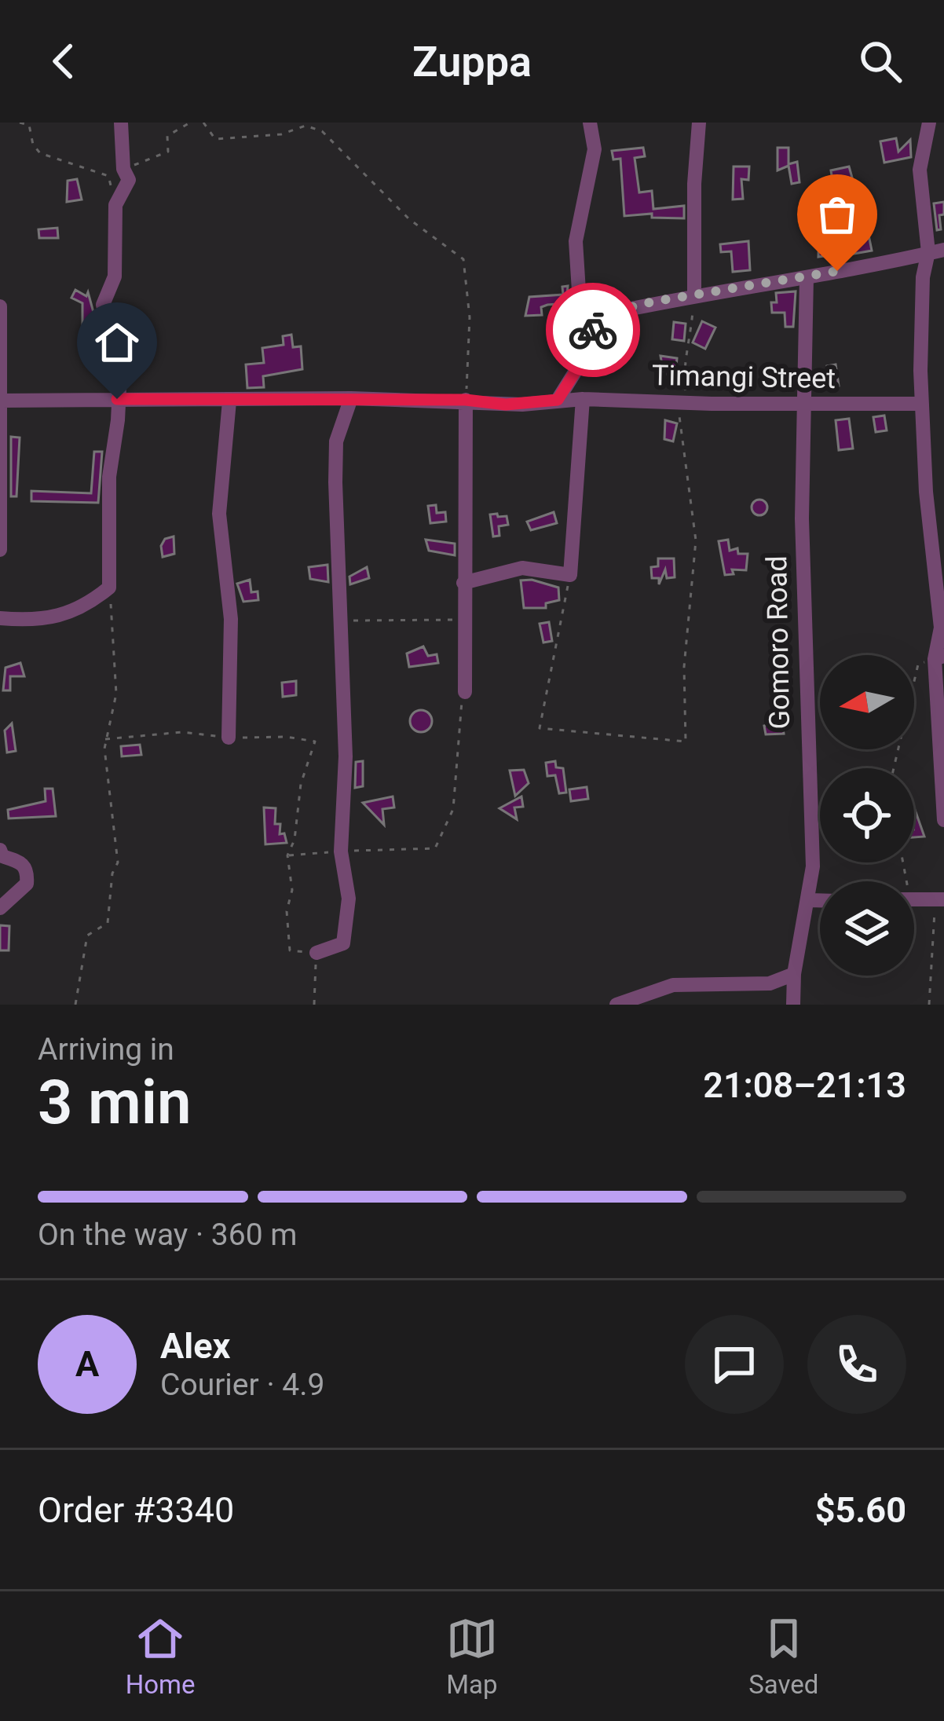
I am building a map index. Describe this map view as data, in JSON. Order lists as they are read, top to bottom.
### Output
{
  "streets": {
    "street": ["Timangi Street", "Gomoro Road"]
  },
  "crossings": [
    ["Timangi Street", "Gomoro Road"]
  ],
  "north": "left",
  "page": {
    "header": "Zuppa",
    "heading": ["3 min", "Arriving in", "21:08–21:13"],
    "panel": [
      "Alex",
      "Courier · 4.9",
      "Order #3340",
      "$5.60"
    ],
    "bar": "On the way · 360 m",
    "round": "A",
    "tabs": ["Home", "Map", "Saved"]
  }
}
